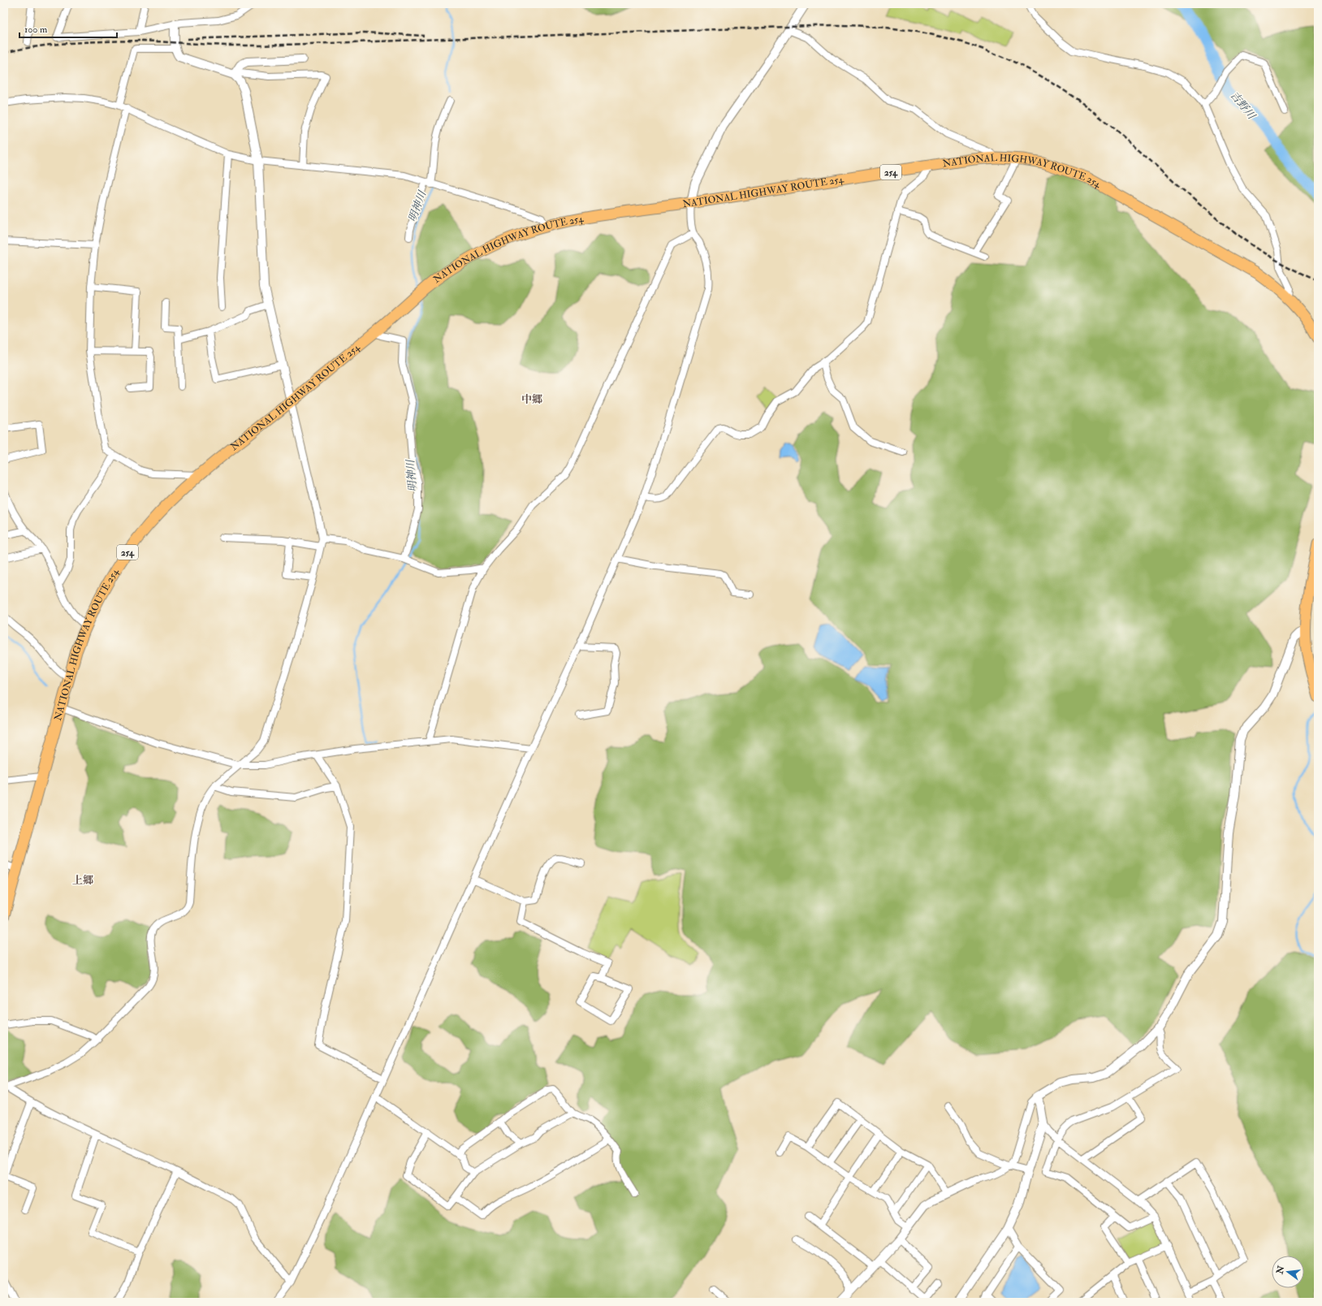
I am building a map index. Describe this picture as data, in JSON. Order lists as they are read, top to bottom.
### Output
{
  "streets": {
    "highway": ["254", "NATIONAL HIGHWAY ROUTE 254"]
  },
  "districts": ["中郷", "上郷"],
  "water": ["吉野川", "明神川"],
  "scale_bar": "100 m",
  "north": "left"
}
